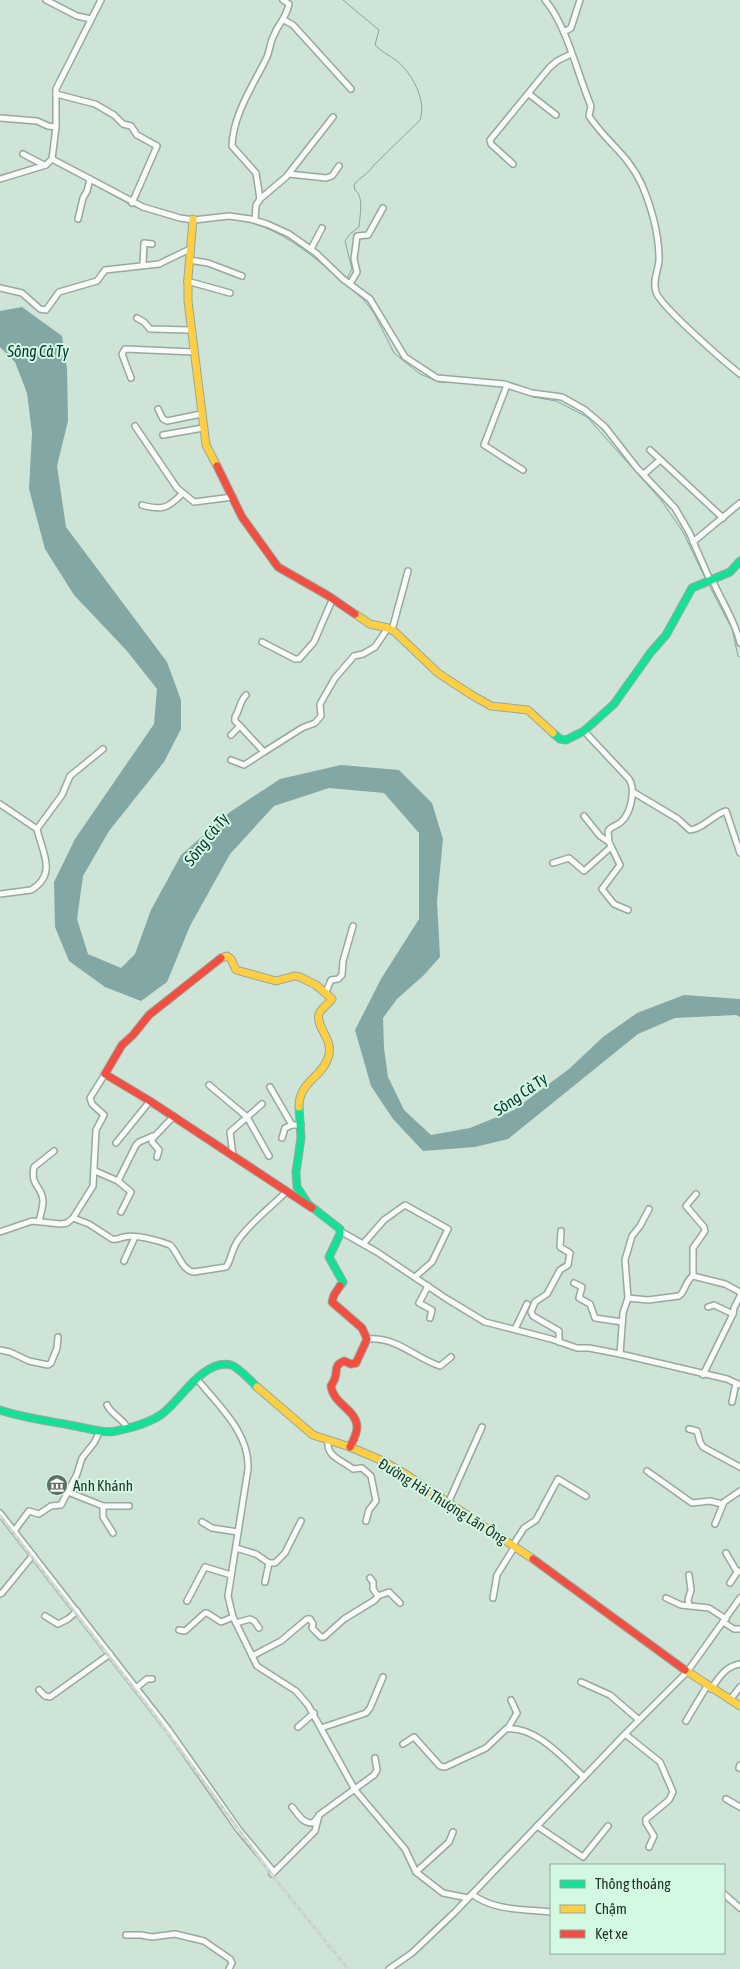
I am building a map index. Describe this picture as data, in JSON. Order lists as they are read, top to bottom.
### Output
{
  "streets": {
    "street": ["Đường Hải Thượng Lãn Ông"]
  },
  "water": ["Sông Cà Ty"],
  "places": {
    "museum": ["Anh Khánh"]
  },
  "legend": ["Thông thoáng", "Chậm", "Kẹt xe"]
}
